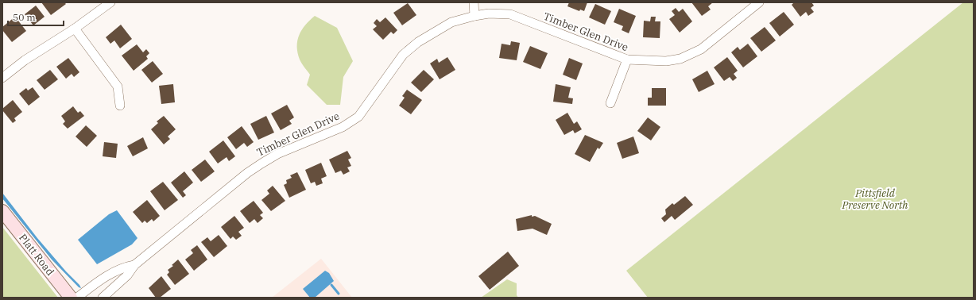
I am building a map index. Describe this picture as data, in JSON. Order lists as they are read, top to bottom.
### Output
{
  "streets": {
    "main road": ["Platt Road"],
    "street": ["Timber Glen Drive"]
  },
  "parks": ["Pittsfield Preserve North"],
  "scale_bar": "50 m"
}
